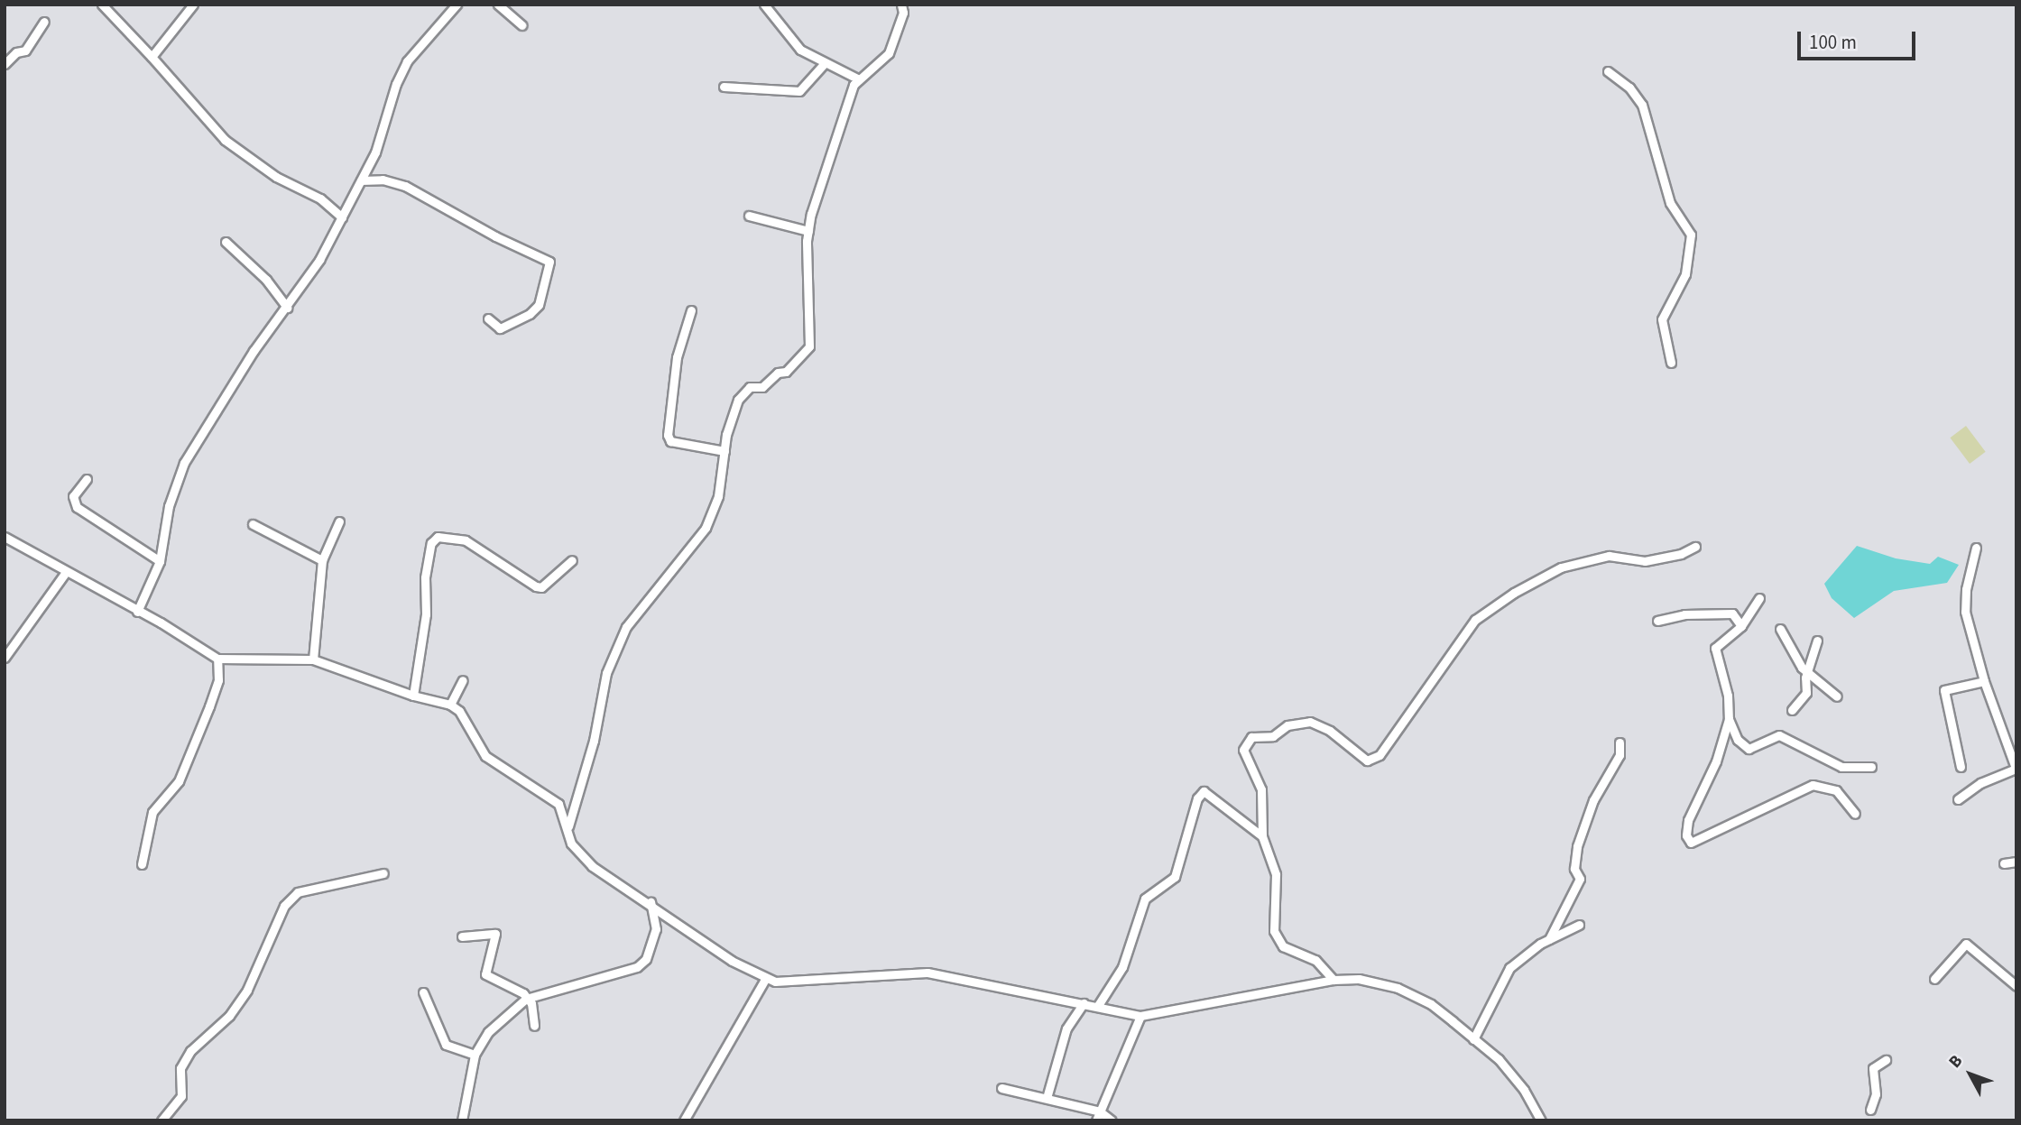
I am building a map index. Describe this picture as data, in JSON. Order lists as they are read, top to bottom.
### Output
{
  "scale_bar": "100 m",
  "north": "top left"
}
